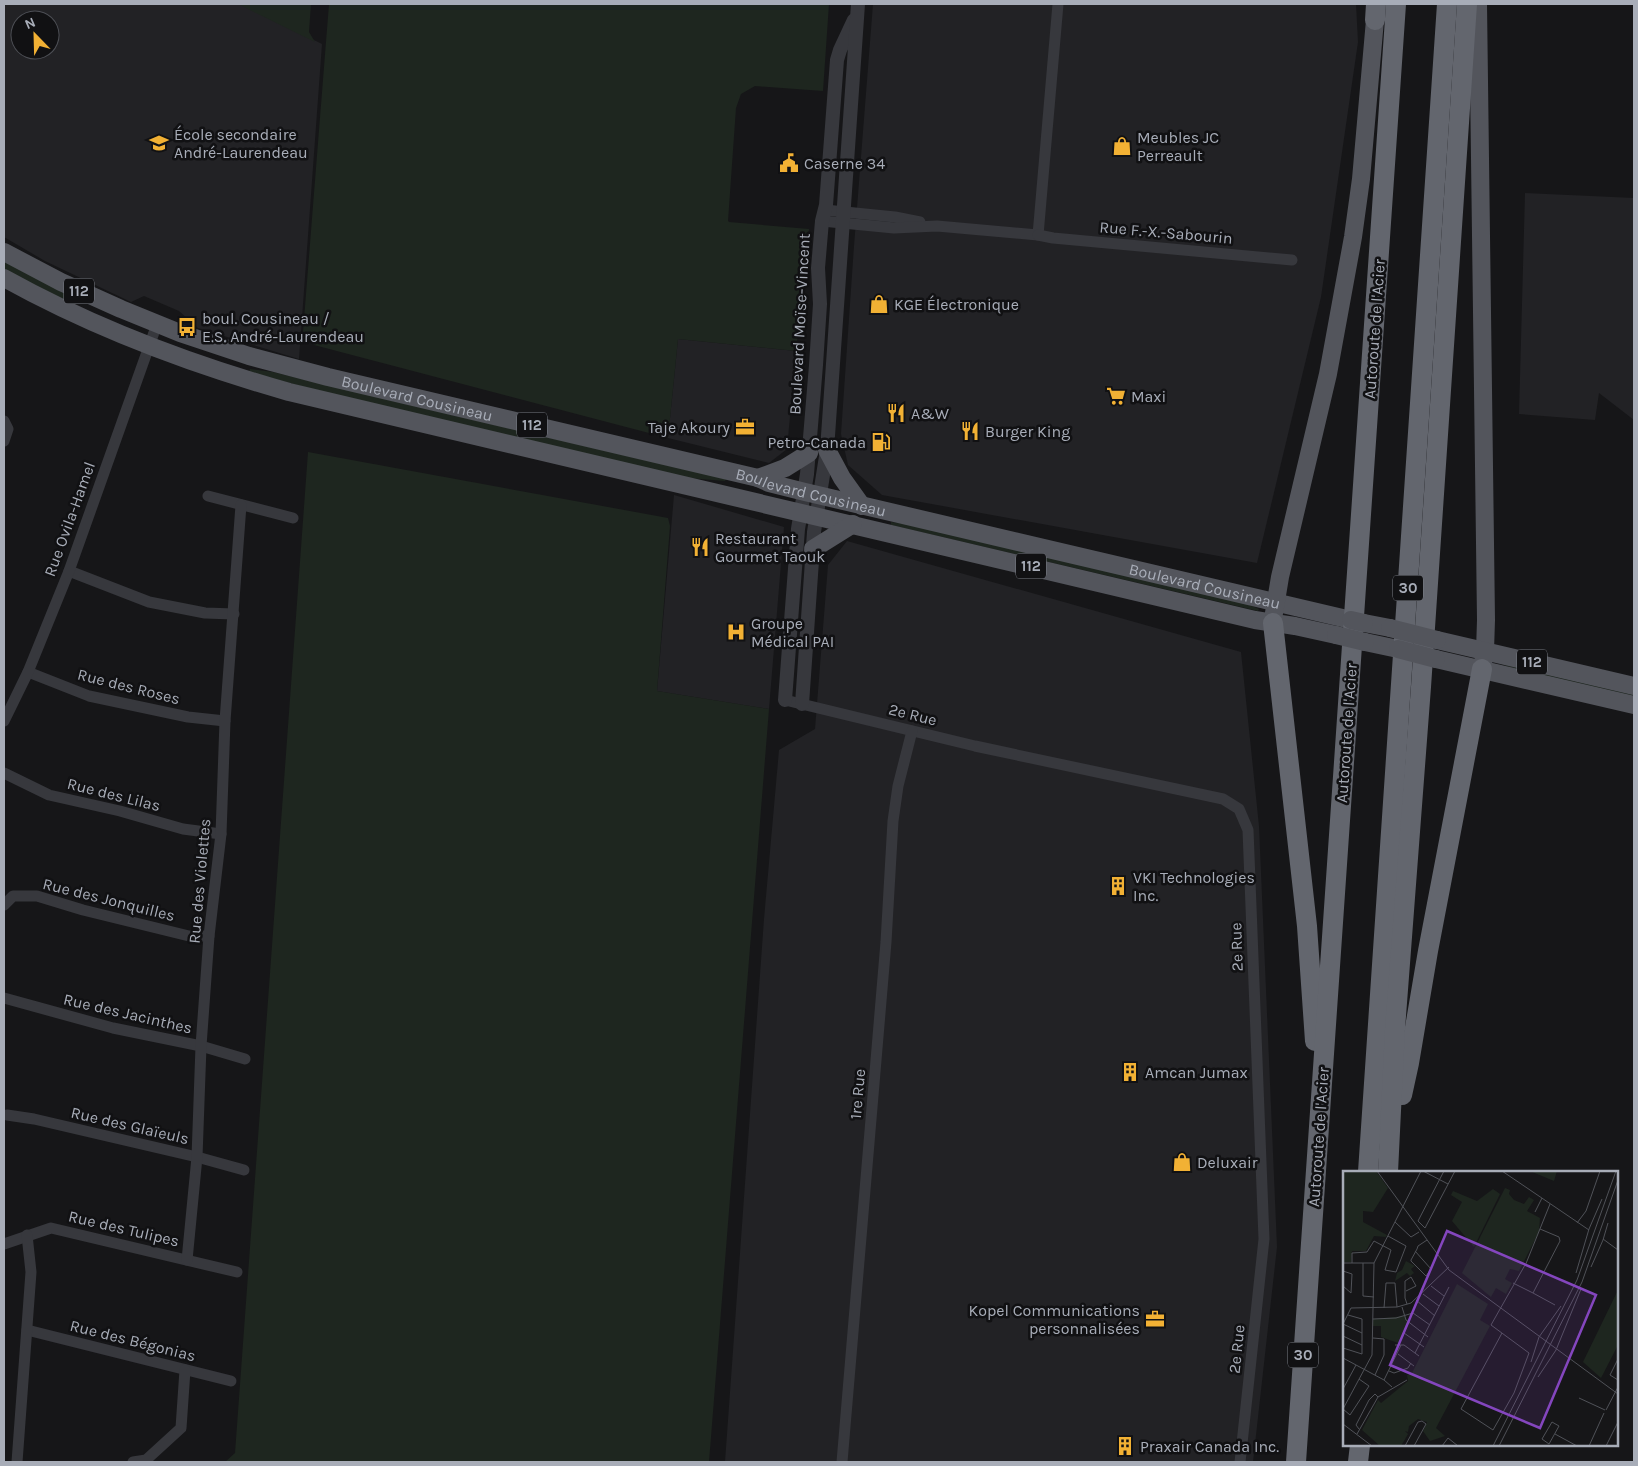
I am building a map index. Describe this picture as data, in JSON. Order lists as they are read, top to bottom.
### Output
{
  "streets": {
    "highway": ["Autoroute de l'Acier", "30"],
    "main road": ["112", "Boulevard Cousineau"],
    "street": [
      "Rue F.-X.-Sabourin",
      "Boulevard Moïse-Vincent",
      "Rue Ovila-Hamel",
      "Rue des Roses",
      "2e Rue",
      "Rue des Lilas",
      "Rue des Violettes",
      "Rue des Jonquilles",
      "Rue des Jacinthes",
      "1re Rue",
      "Rue des Glaïeuls",
      "Rue des Tulipes",
      "Rue des Bégonias"
    ]
  },
  "crossings": [
    ["Rue F.-X.-Sabourin", "Boulevard Moïse-Vincent"],
    ["Boulevard Moïse-Vincent", "Boulevard Cousineau"],
    ["Boulevard Moïse-Vincent", "2e Rue"],
    ["Boulevard Cousineau", "Rue Ovila-Hamel"],
    ["Rue Ovila-Hamel", "Rue des Roses"],
    ["Rue des Roses", "Rue des Violettes"],
    ["2e Rue", "1re Rue"],
    ["Rue des Lilas", "Rue des Violettes"],
    ["Rue des Violettes", "Rue des Jonquilles"],
    ["Rue des Violettes", "Rue des Jacinthes"],
    ["Rue des Violettes", "Rue des Glaïeuls"],
    ["Rue des Violettes", "Rue des Tulipes"]
  ],
  "places": {
    "school or university": ["École secondaire André-Laurendeau"],
    "shop": ["Meubles JC Perreault", "KGE Électronique", "Deluxair"],
    "public building": ["Caserne 34"],
    "bus stop": ["boul. Cousineau / E.S. André-Laurendeau"],
    "supermarket": ["Maxi"],
    "restaurant": ["A&W", "Burger King", "Restaurant Gourmet Taouk"],
    "office": ["Taje Akoury", "Kopel Communications personnalisées"],
    "fuel station": ["Petro-Canada"],
    "hospital": ["Groupe Médical PAI"],
    "building": ["VKI Technologies Inc.", "Amcan Jumax", "Praxair Canada Inc."]
  },
  "north": "top left"
}
